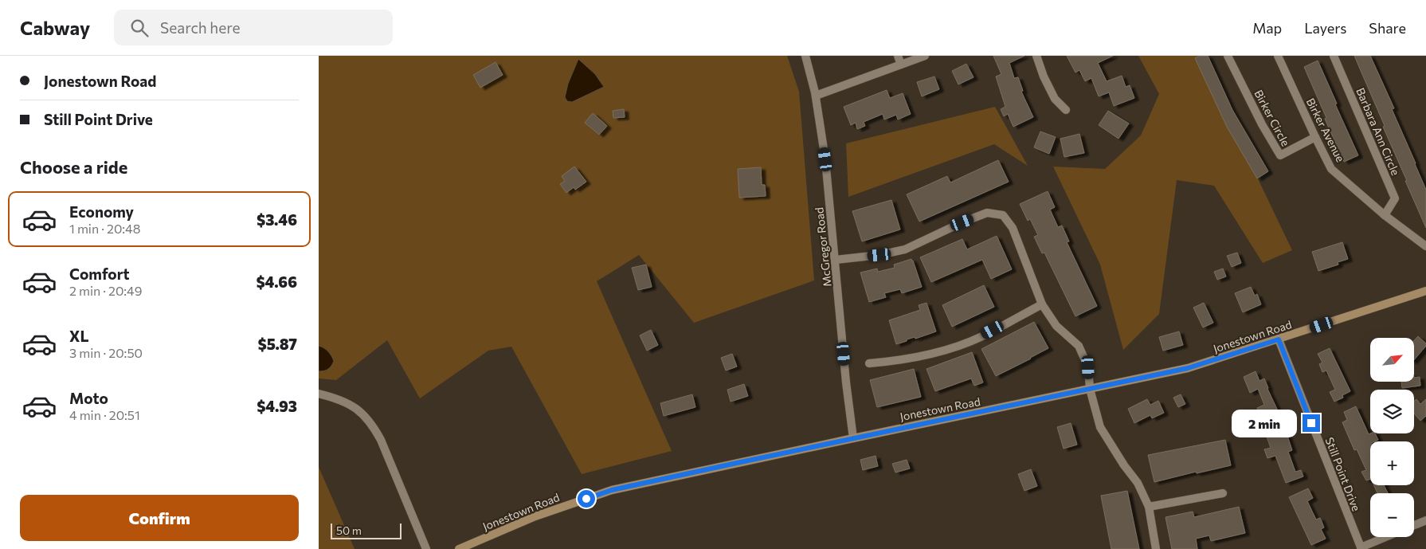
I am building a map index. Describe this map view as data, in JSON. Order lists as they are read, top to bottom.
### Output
{
  "streets": {
    "main road": ["Jonestown Road"],
    "street": [
      "Birker Circle",
      "Birker Avenue",
      "Barbara Ann Circle",
      "McGregor Road",
      "Still Point Drive"
    ]
  },
  "crossings": [
    ["Birker Circle", "Birker Avenue"],
    ["Birker Avenue", "Barbara Ann Circle"],
    ["McGregor Road", "Jonestown Road"],
    ["Jonestown Road", "Still Point Drive"]
  ],
  "scale_bar": "50 m",
  "north": "top right",
  "page": {
    "header": "Cabway",
    "search": "Search here",
    "nav": ["Map", "Layers", "Share"],
    "banner": ["Jonestown Road", "Still Point Drive"],
    "heading": "Choose a ride",
    "list": [
      {
        "name": "Economy",
        "note": "1 min · 20:48",
        "value": "$3.46"
      },
      {
        "name": "Comfort",
        "note": "2 min · 20:49",
        "value": "$4.66"
      },
      {
        "name": "XL",
        "note": "3 min · 20:50",
        "value": "$5.87"
      },
      {
        "name": "Moto",
        "note": "4 min · 20:51",
        "value": "$4.93"
      }
    ],
    "map_buttons": ["+", "−"],
    "bubble": "2 min",
    "buttons": "Confirm",
    "scale": "50 m"
  }
}
